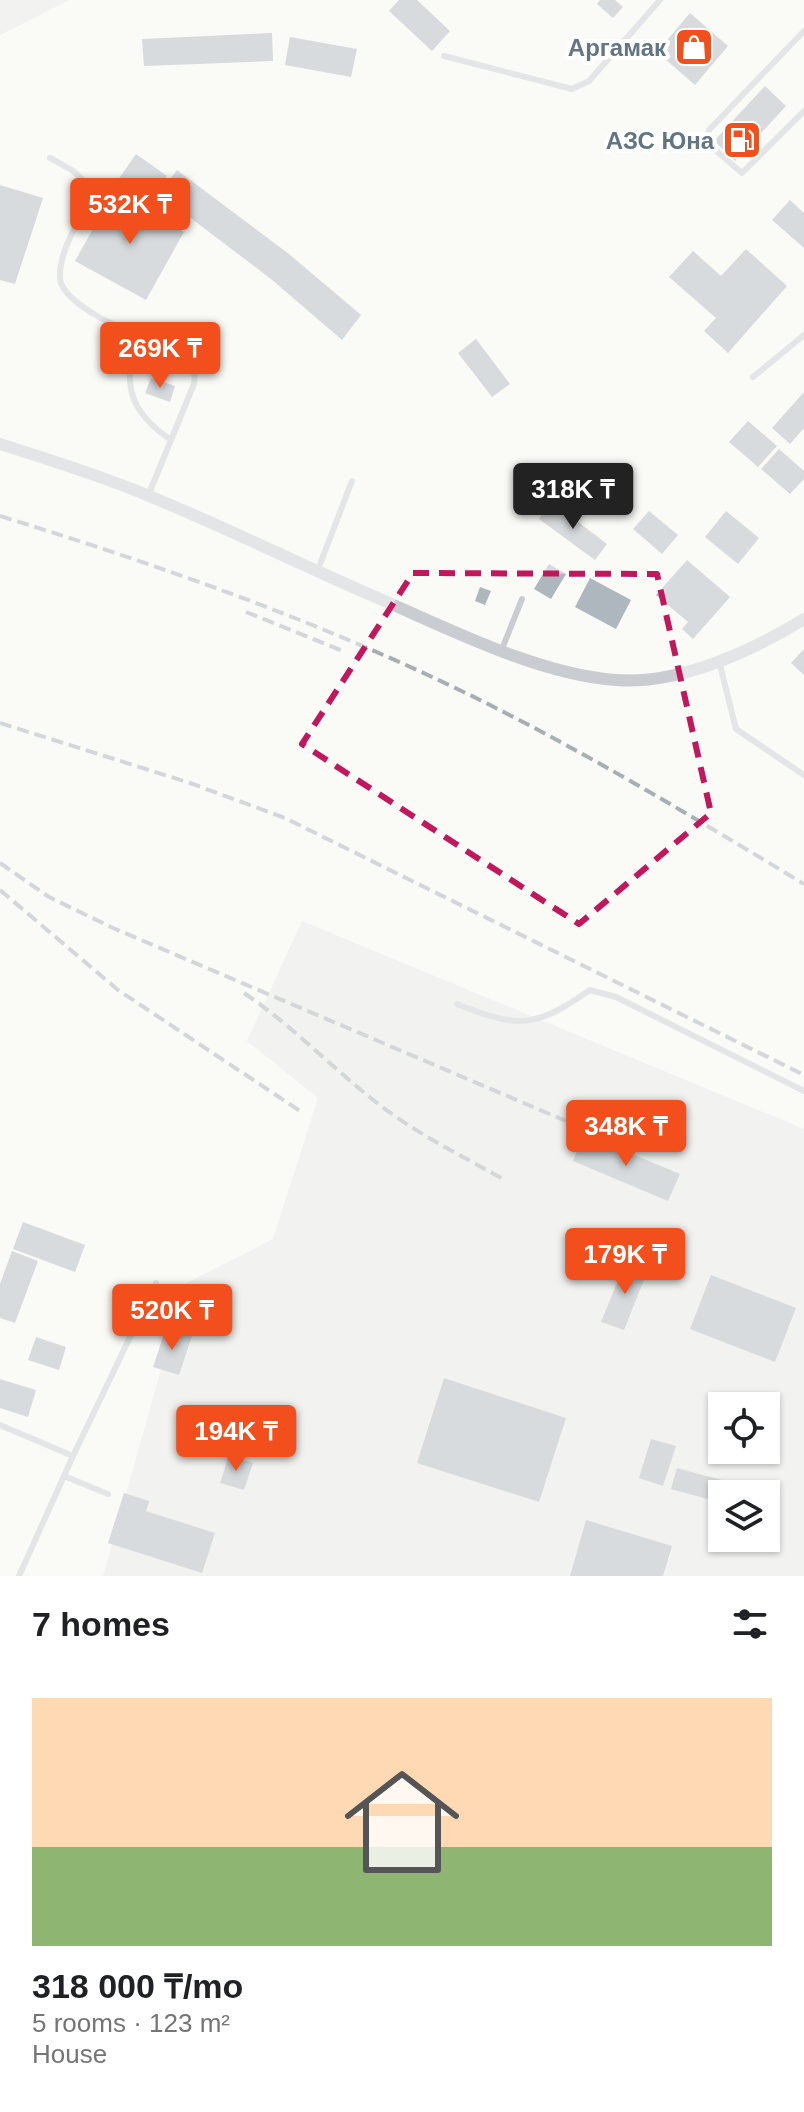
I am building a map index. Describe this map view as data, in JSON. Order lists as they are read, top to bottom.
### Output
{
  "places": {
    "shop": ["Аргамак"],
    "fuel station": ["АЗС Юна"]
  },
  "page": {
    "price": [
      "532K ₸",
      "269K ₸",
      "318K ₸",
      "348K ₸",
      "179K ₸",
      "520K ₸",
      "194K ₸"
    ],
    "heading": "7 homes",
    "list": [
      {
        "name": "318 000 ₸/mo",
        "note": "5 rooms · 123 m² · House"
      }
    ]
  }
}
